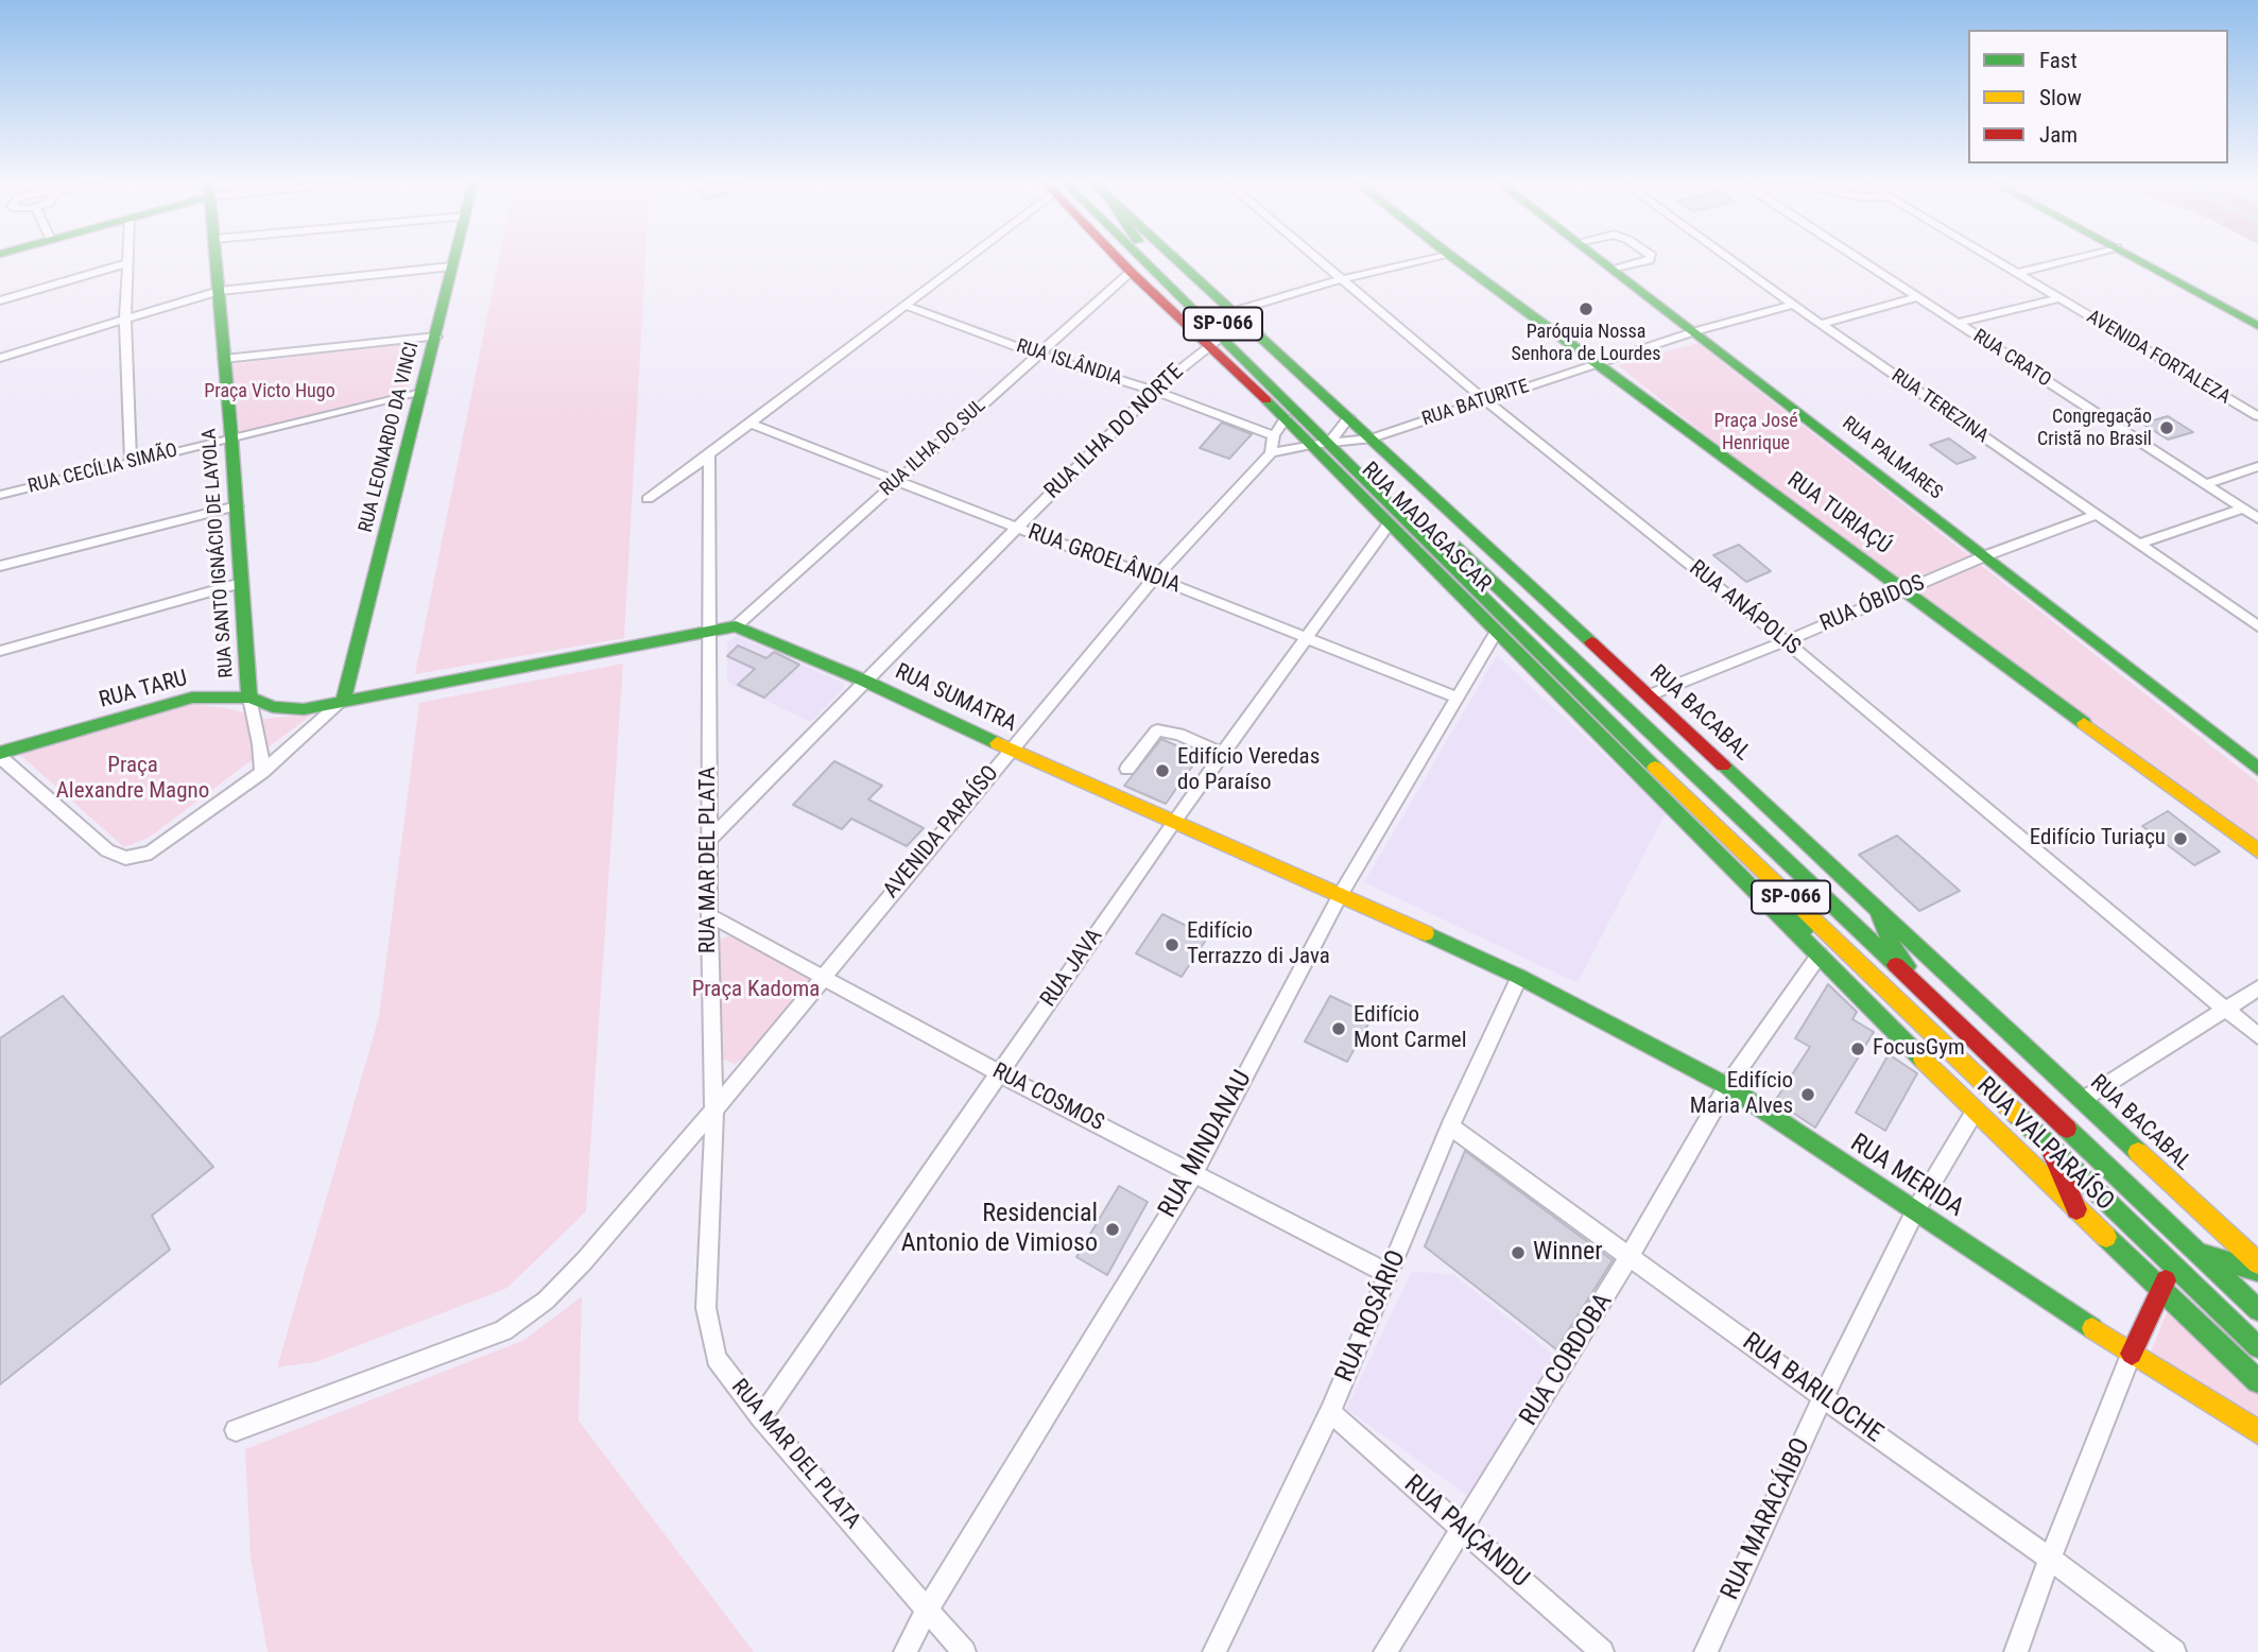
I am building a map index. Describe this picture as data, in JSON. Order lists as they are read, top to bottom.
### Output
{
  "streets": {
    "street": [
      "SP-066",
      "AVENIDA FORTALEZA",
      "RUA CRATO",
      "RUA ISLÂNDIA",
      "RUA BATURITE",
      "RUA TEREZINA",
      "RUA ILHA DO NORTE",
      "RUA LEONARDO DA VINCI",
      "RUA ILHA DO SUL",
      "RUA PALMARES",
      "RUA CECÍLIA SIMÃO",
      "RUA TURIAÇÚ",
      "RUA MADAGASCAR",
      "RUA SANTO IGNÁCIO DE LAYOLA",
      "RUA GROELÂNDIA",
      "RUA ÓBIDOS",
      "RUA ANÁPOLIS",
      "RUA TARU",
      "RUA SUMATRA",
      "RUA BACABAL",
      "AVENIDA PARAÍSO",
      "RUA MAR DEL PLATA",
      "RUA JAVA",
      "RUA COSMOS",
      "RUA MINDANAU",
      "RUA VALPARAÍSO",
      "RUA MERIDA",
      "RUA ROSÁRIO",
      "RUA CORDOBA",
      "RUA BARILOCHE",
      "RUA MARACÁIBO",
      "RUA PAIÇANDU"
    ]
  },
  "crossings": [
    ["SP-066", "RUA BATURITE"],
    ["SP-066", "RUA ILHA DO NORTE"],
    ["SP-066", "RUA MADAGASCAR"],
    ["RUA ISLÂNDIA", "RUA ILHA DO NORTE"],
    ["RUA ISLÂNDIA", "RUA ILHA DO SUL"],
    ["RUA BATURITE", "RUA TEREZINA"],
    ["RUA BATURITE", "RUA PALMARES"],
    ["RUA BATURITE", "RUA TURIAÇÚ"],
    ["RUA BATURITE", "RUA MADAGASCAR"],
    ["RUA BATURITE", "RUA ANÁPOLIS"],
    ["RUA BATURITE", "RUA BACABAL"],
    ["RUA BATURITE", "AVENIDA PARAÍSO"],
    ["RUA TEREZINA", "RUA ÓBIDOS"],
    ["RUA ILHA DO NORTE", "RUA MADAGASCAR"],
    ["RUA ILHA DO NORTE", "RUA GROELÂNDIA"],
    ["RUA ILHA DO NORTE", "RUA SUMATRA"],
    ["RUA ILHA DO NORTE", "RUA MAR DEL PLATA"],
    ["RUA LEONARDO DA VINCI", "RUA CECÍLIA SIMÃO"],
    ["RUA LEONARDO DA VINCI", "RUA TARU"],
    ["RUA ILHA DO SUL", "RUA MADAGASCAR"],
    ["RUA ILHA DO SUL", "RUA GROELÂNDIA"],
    ["RUA ILHA DO SUL", "RUA SUMATRA"],
    ["RUA PALMARES", "RUA ÓBIDOS"],
    ["RUA CECÍLIA SIMÃO", "RUA SANTO IGNÁCIO DE LAYOLA"],
    ["RUA TURIAÇÚ", "RUA ÓBIDOS"],
    ["RUA MADAGASCAR", "RUA JAVA"],
    ["RUA MADAGASCAR", "RUA MINDANAU"],
    ["RUA MADAGASCAR", "RUA VALPARAÍSO"],
    ["RUA SANTO IGNÁCIO DE LAYOLA", "RUA TARU"],
    ["RUA GROELÂNDIA", "AVENIDA PARAÍSO"],
    ["RUA GROELÂNDIA", "RUA JAVA"],
    ["RUA GROELÂNDIA", "RUA MINDANAU"],
    ["RUA ÓBIDOS", "RUA ANÁPOLIS"],
    ["RUA ÓBIDOS", "RUA BACABAL"],
    ["RUA SUMATRA", "AVENIDA PARAÍSO"],
    ["RUA SUMATRA", "RUA JAVA"],
    ["RUA SUMATRA", "RUA MINDANAU"],
    ["RUA SUMATRA", "RUA MERIDA"],
    ["RUA SUMATRA", "RUA ROSÁRIO"],
    ["AVENIDA PARAÍSO", "RUA MAR DEL PLATA"],
    ["AVENIDA PARAÍSO", "RUA COSMOS"],
    ["RUA MAR DEL PLATA", "RUA JAVA"],
    ["RUA MAR DEL PLATA", "RUA COSMOS"],
    ["RUA MAR DEL PLATA", "RUA MINDANAU"],
    ["RUA JAVA", "RUA COSMOS"],
    ["RUA COSMOS", "RUA MINDANAU"],
    ["RUA COSMOS", "RUA ROSÁRIO"],
    ["RUA VALPARAÍSO", "RUA CORDOBA"],
    ["RUA VALPARAÍSO", "RUA MARACÁIBO"],
    ["RUA MERIDA", "RUA ROSÁRIO"],
    ["RUA MERIDA", "RUA CORDOBA"],
    ["RUA MERIDA", "RUA MARACÁIBO"],
    ["RUA ROSÁRIO", "RUA BARILOCHE"],
    ["RUA ROSÁRIO", "RUA PAIÇANDU"],
    ["RUA CORDOBA", "RUA BARILOCHE"],
    ["RUA CORDOBA", "RUA PAIÇANDU"],
    ["RUA BARILOCHE", "RUA MARACÁIBO"]
  ],
  "parks": [
    "Praça Victo Hugo",
    "Praça José Henrique",
    "Praça Alexandre Magno",
    "Praça Kadoma"
  ],
  "places": [
    "Paróquia Nossa Senhora de Lourdes",
    "Congregação Cristã no Brasil",
    "Edifício Veredas do Paraíso",
    "Edifício Turiaçu",
    "Edifício Terrazzo di Java",
    "Edifício Mont Carmel",
    "FocusGym",
    "Edifício Maria Alves",
    "Residencial Antonio de Vimioso",
    "Winner"
  ],
  "legend": ["Fast", "Slow", "Jam"]
}
